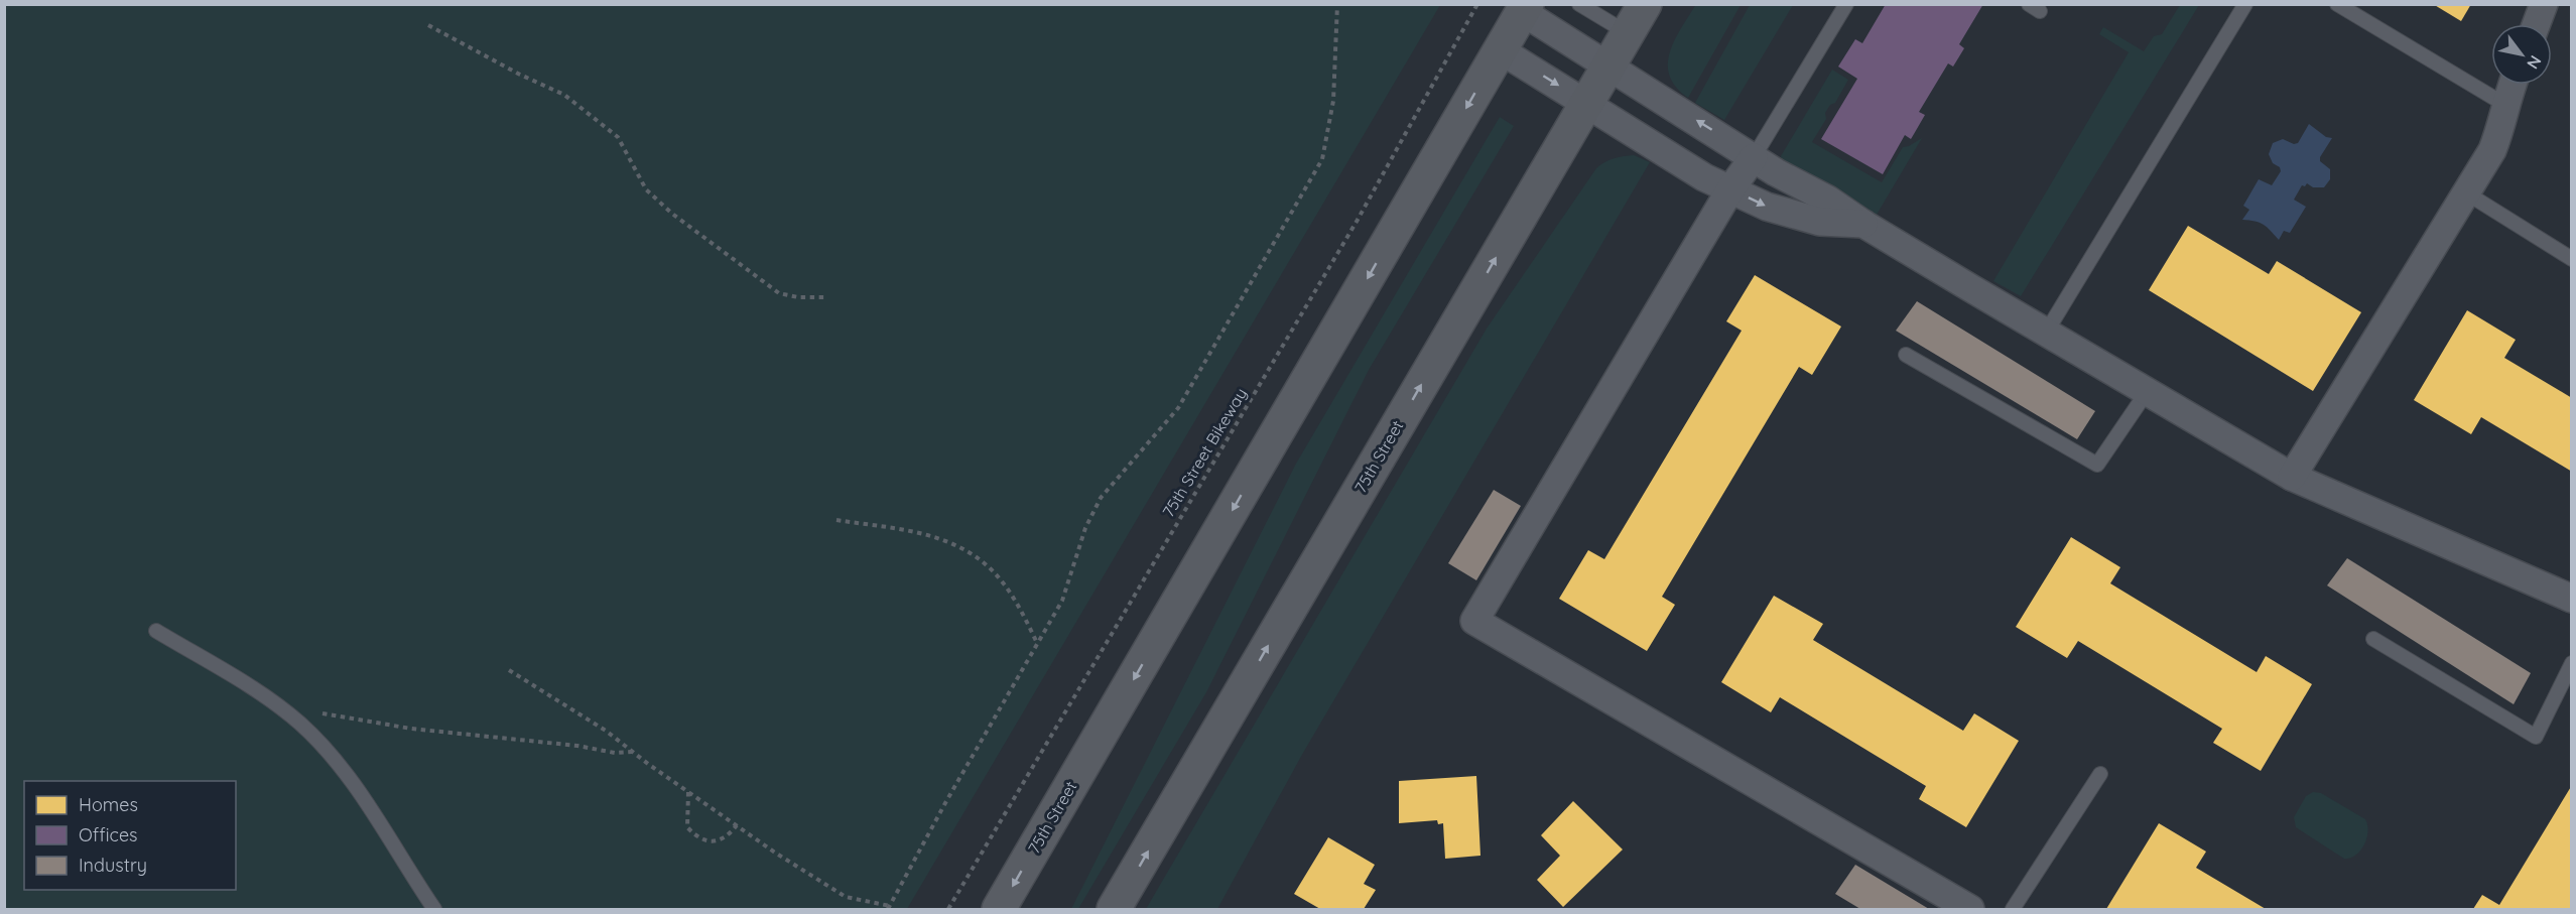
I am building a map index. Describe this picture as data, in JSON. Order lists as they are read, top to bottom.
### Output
{
  "streets": {
    "main road": ["75th Street"],
    "path": ["75th Street Bikeway"]
  },
  "legend": ["Homes", "Offices", "Industry"],
  "north": "bottom right"
}
